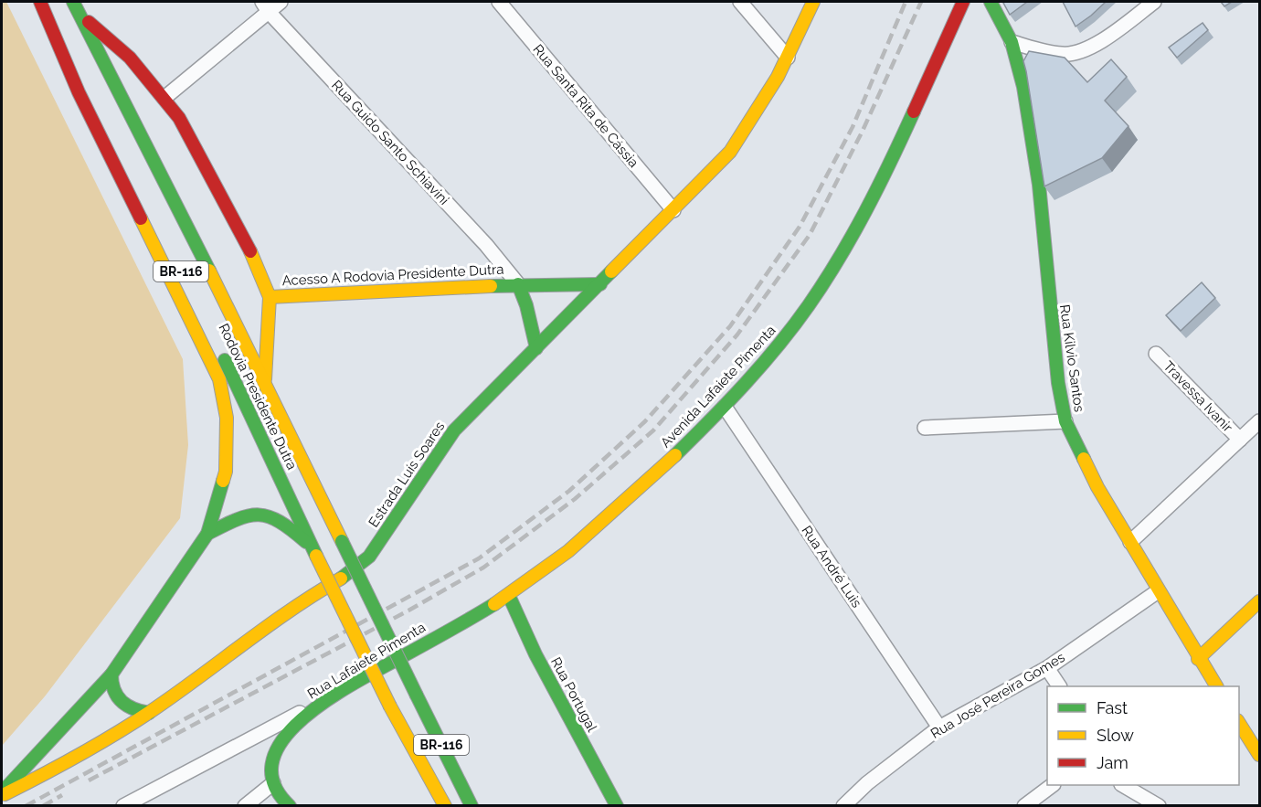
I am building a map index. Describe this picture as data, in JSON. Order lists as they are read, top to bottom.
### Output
{
  "streets": {
    "main road": [
      "BR-116",
      "Acesso A Rodovia Presidente Dutra",
      "Rua Kilvio Santos",
      "Avenida Lafaiete Pimenta",
      "Rodovia Presidente Dutra",
      "Estrada Luís Soares",
      "Rua Lafaiete Pimenta",
      "Rua Portugal"
    ],
    "street": [
      "Rua Santa Rita de Cássia",
      "Rua Guido Santo Schiavini",
      "Travessa Ivanir",
      "Rua André Luis",
      "Rua José Pereira Gomes"
    ]
  },
  "crossings": [
    ["Rua Santa Rita de Cássia", "Estrada Luís Soares"],
    ["Rua Guido Santo Schiavini", "Acesso A Rodovia Presidente Dutra"],
    ["Acesso A Rodovia Presidente Dutra", "Estrada Luís Soares"],
    ["Rua Kilvio Santos", "Rua José Pereira Gomes"],
    ["Avenida Lafaiete Pimenta", "Rua André Luis"],
    ["Avenida Lafaiete Pimenta", "Rua Lafaiete Pimenta"],
    ["Avenida Lafaiete Pimenta", "Rua Portugal"],
    ["Rua André Luis", "Rua José Pereira Gomes"],
    ["Rua Lafaiete Pimenta", "Rua Portugal"]
  ],
  "legend": ["Fast", "Slow", "Jam"]
}
